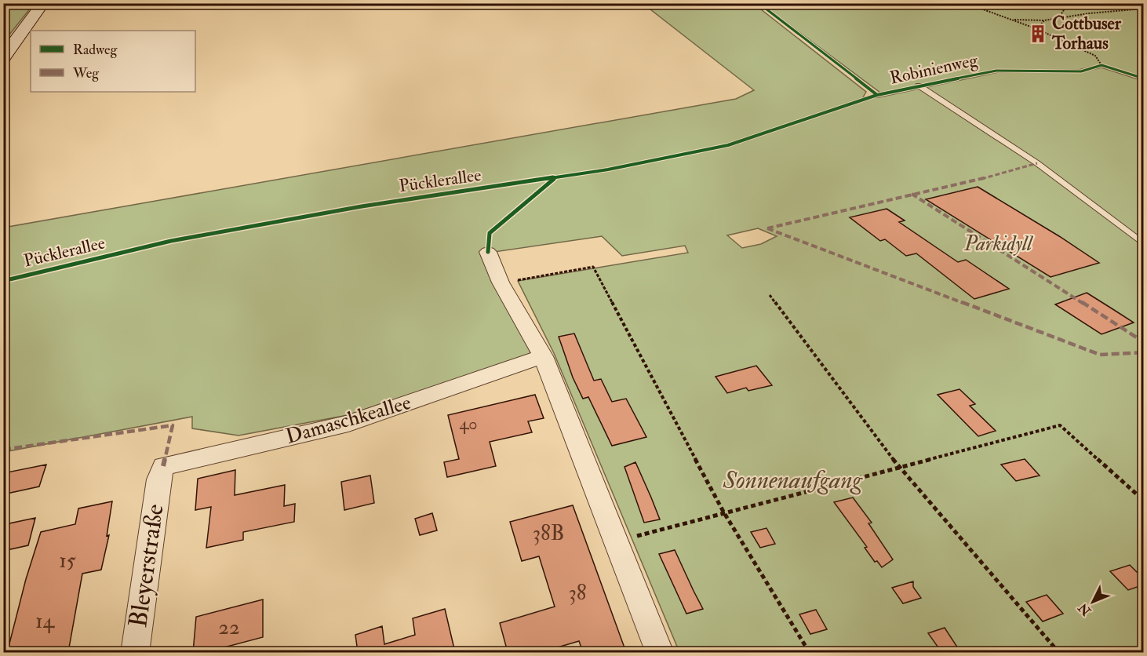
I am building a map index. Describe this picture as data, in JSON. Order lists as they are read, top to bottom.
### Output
{
  "streets": {
    "street": ["Damaschkeallee", "Bleyerstraße"],
    "cycle path": ["Robinienweg"]
  },
  "crossings": [
    ["Damaschkeallee", "Bleyerstraße"]
  ],
  "parks": ["Parkidyll", "Sonnenaufgang"],
  "places": {
    "building": ["Cottbuser Torhaus"]
  },
  "house_numbers": [
    "40",
    "38B",
    "15",
    "38",
    "14",
    "22"
  ],
  "legend": ["Radweg", "Weg"],
  "north": "bottom left"
}
